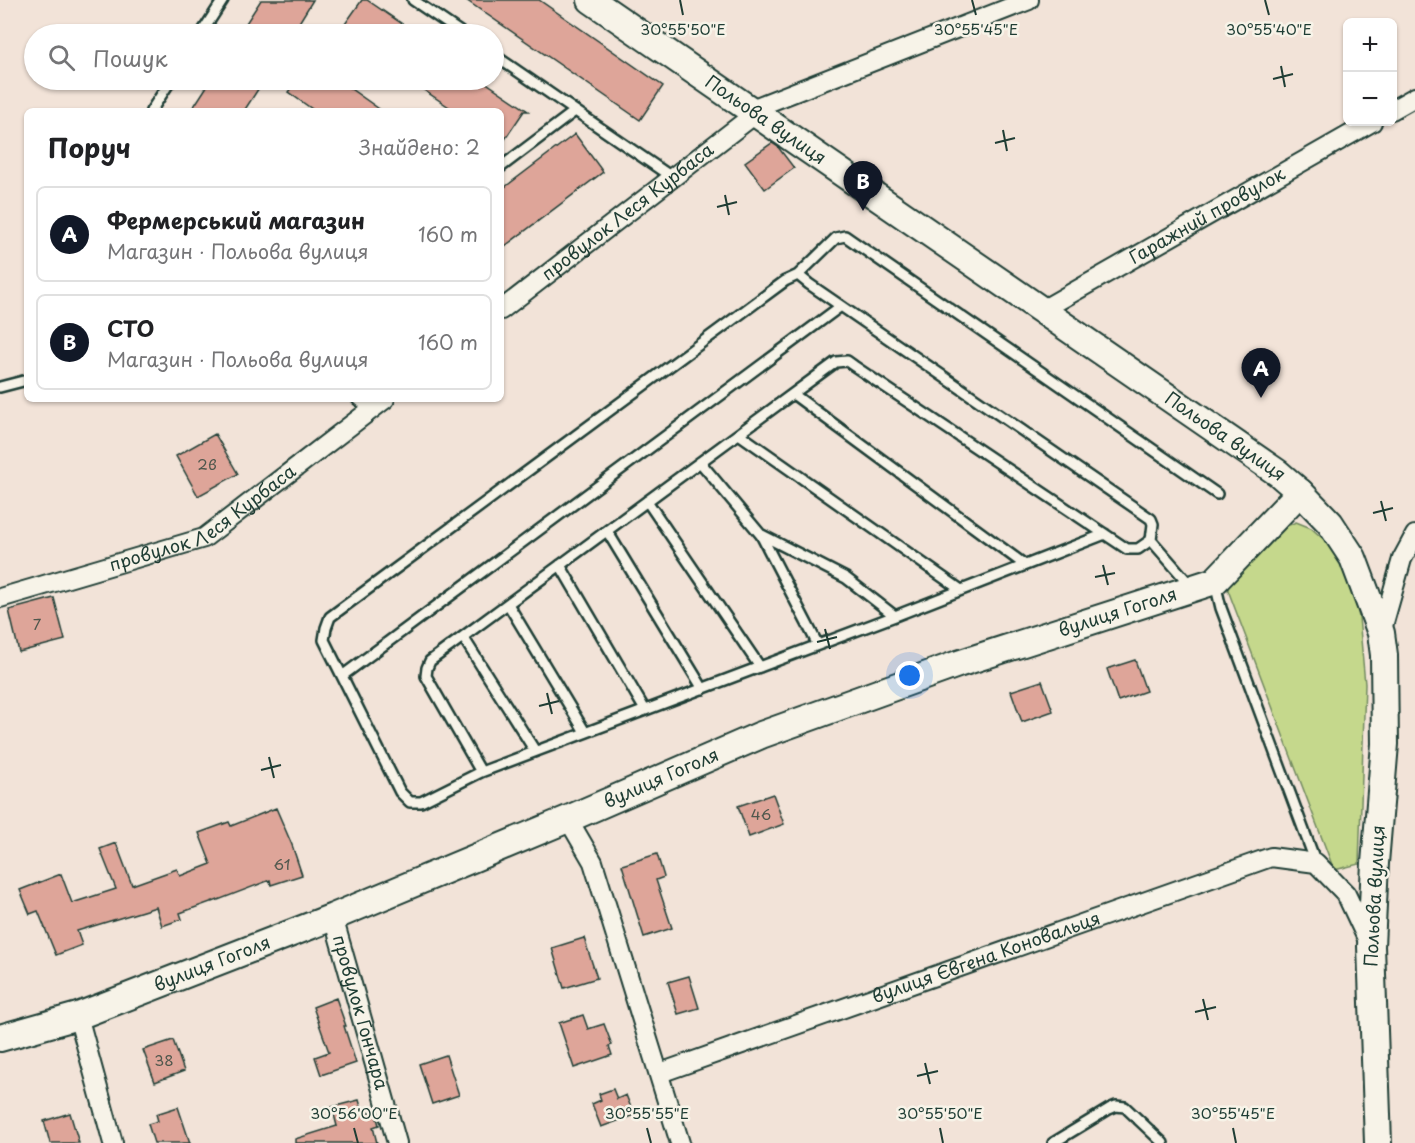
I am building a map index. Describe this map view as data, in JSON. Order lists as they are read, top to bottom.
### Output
{
  "streets": {
    "street": [
      "Польова вулиця",
      "провулок Леся Курбаса",
      "Гаражний провулок",
      "вулиця Гоголя",
      "вулиця Євгена Коновальця",
      "провулок Гончара"
    ]
  },
  "crossings": [
    ["Польова вулиця", "провулок Леся Курбаса"],
    ["Польова вулиця", "Гаражний провулок"],
    ["Польова вулиця", "вулиця Гоголя"],
    ["вулиця Гоголя", "провулок Гончара"]
  ],
  "house_numbers": [
    "2в",
    "7",
    "46",
    "61",
    "38"
  ],
  "page": {
    "map_buttons": ["+", "−"],
    "search": "Пошук",
    "heading": ["Поруч", "Знайдено: 2"],
    "pins": ["B", "A"],
    "list": [
      {
        "mark": "A",
        "name": "Фермерський магазин",
        "note": "Магазин · Польова вулиця",
        "value": "160 m"
      },
      {
        "mark": "B",
        "name": "СТО",
        "note": "Магазин · Польова вулиця",
        "value": "160 m"
      }
    ]
  },
  "coordinates": [
    "30°55'50\"E",
    "30°55'45\"E",
    "30°55'40\"E",
    "30°56'00\"E",
    "30°55'55\"E"
  ]
}
